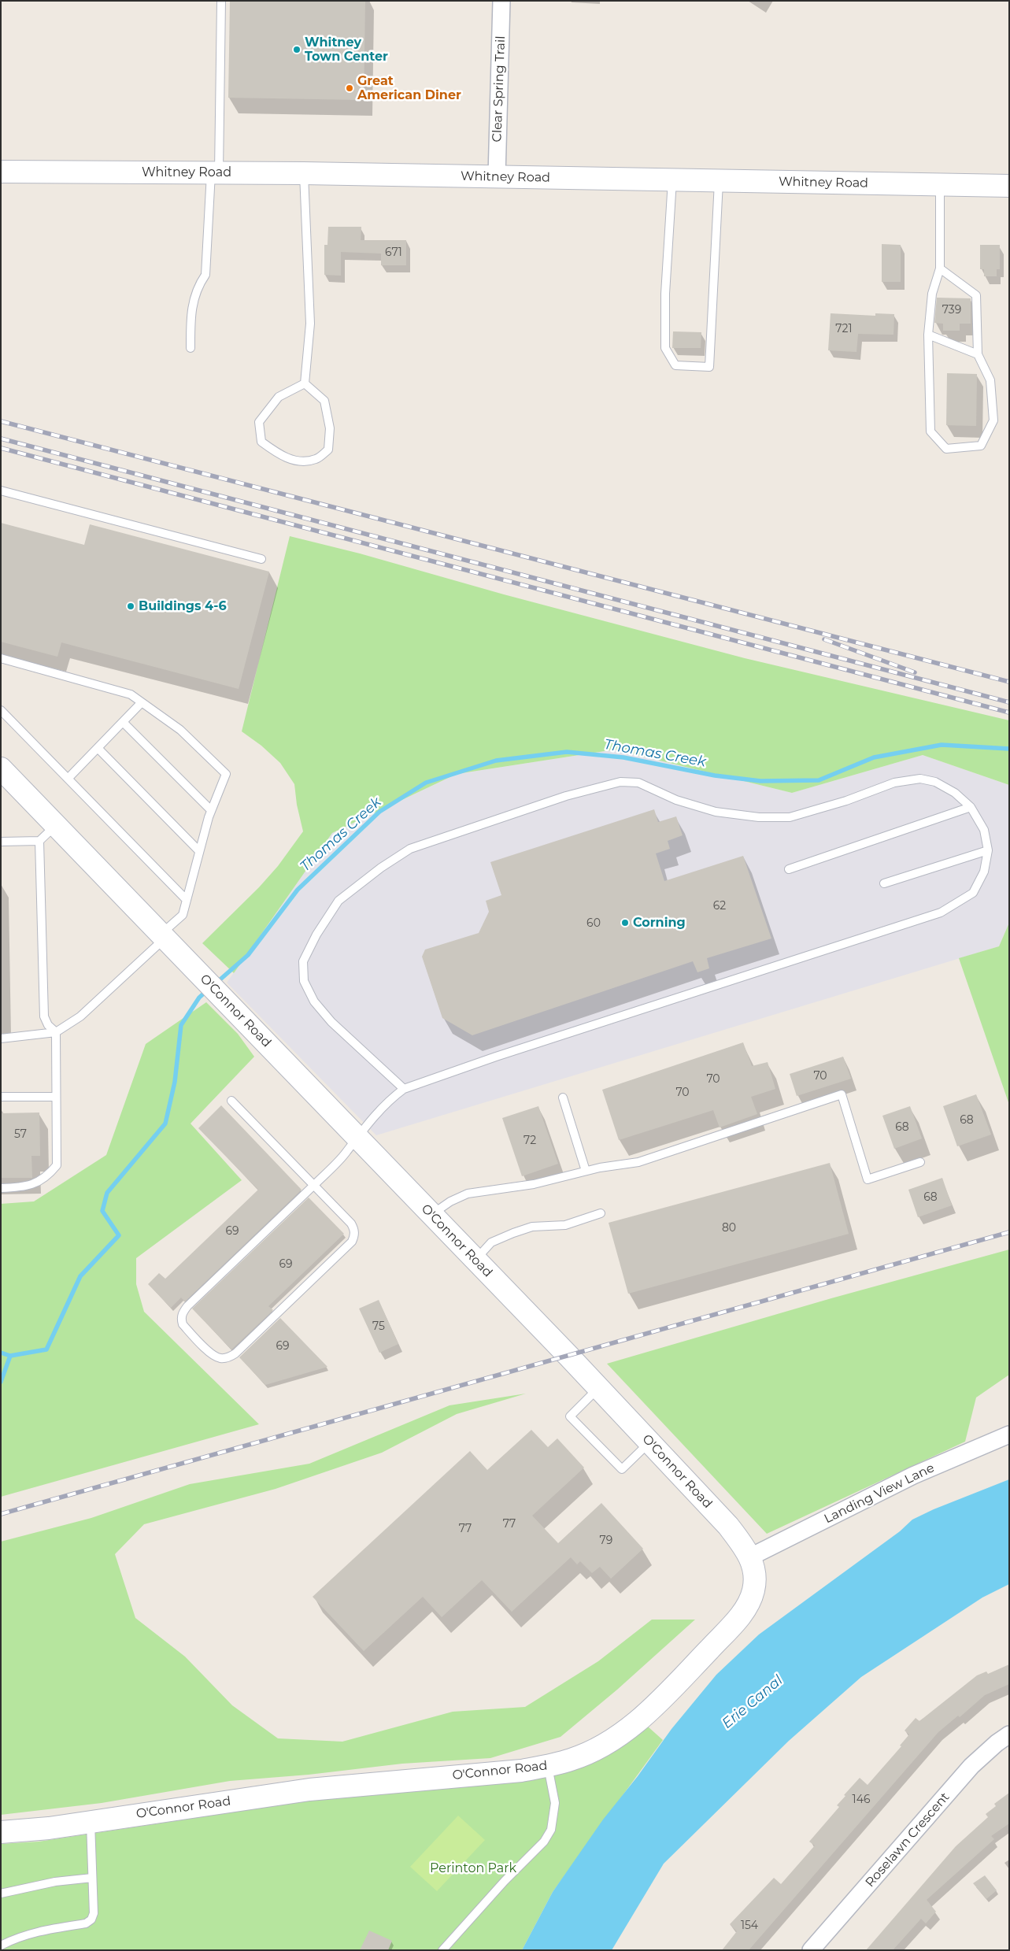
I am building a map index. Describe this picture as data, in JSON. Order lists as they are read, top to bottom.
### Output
{
  "streets": {
    "street": [
      "Clear Spring Trail",
      "Whitney Road",
      "O'Connor Road",
      "Landing View Lane",
      "Roselawn Crescent"
    ]
  },
  "crossings": [
    ["Clear Spring Trail", "Whitney Road"],
    ["O'Connor Road", "Landing View Lane"]
  ],
  "water": ["Thomas Creek", "Erie Canal"],
  "parks": ["Perinton Park"],
  "places": [
    "Whitney Town Center",
    "Great American Diner",
    "Buildings 4-6",
    "Corning"
  ],
  "house_numbers": [
    "671",
    "739",
    "721",
    "62",
    "60",
    "70",
    "70",
    "70",
    "68",
    "68",
    "57",
    "72",
    "68",
    "80",
    "69",
    "69",
    "75",
    "69",
    "77",
    "77",
    "79",
    "146",
    "154"
  ]
}
